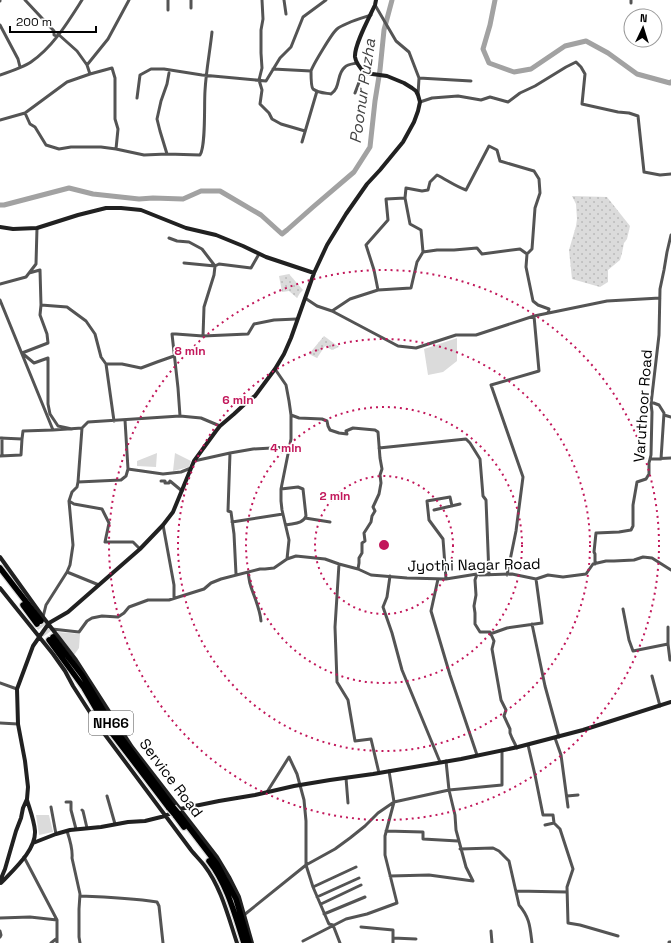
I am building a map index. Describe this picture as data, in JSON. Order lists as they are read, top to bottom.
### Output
{
  "streets": {
    "highway": ["NH66"],
    "main road": ["Service Road"],
    "street": ["Varuthoor Road", "Jyothi Nagar Road"]
  },
  "crossings": [
    ["Varuthoor Road", "Jyothi Nagar Road"],
    ["Jyothi Nagar Road", "Service Road"],
    ["NH66", "Service Road"]
  ],
  "water": ["Poonur Puzha"],
  "scale_bar": "200 m",
  "north": "top",
  "rings": [
    "8 min",
    "6 min",
    "4 min",
    "2 min"
  ]
}
